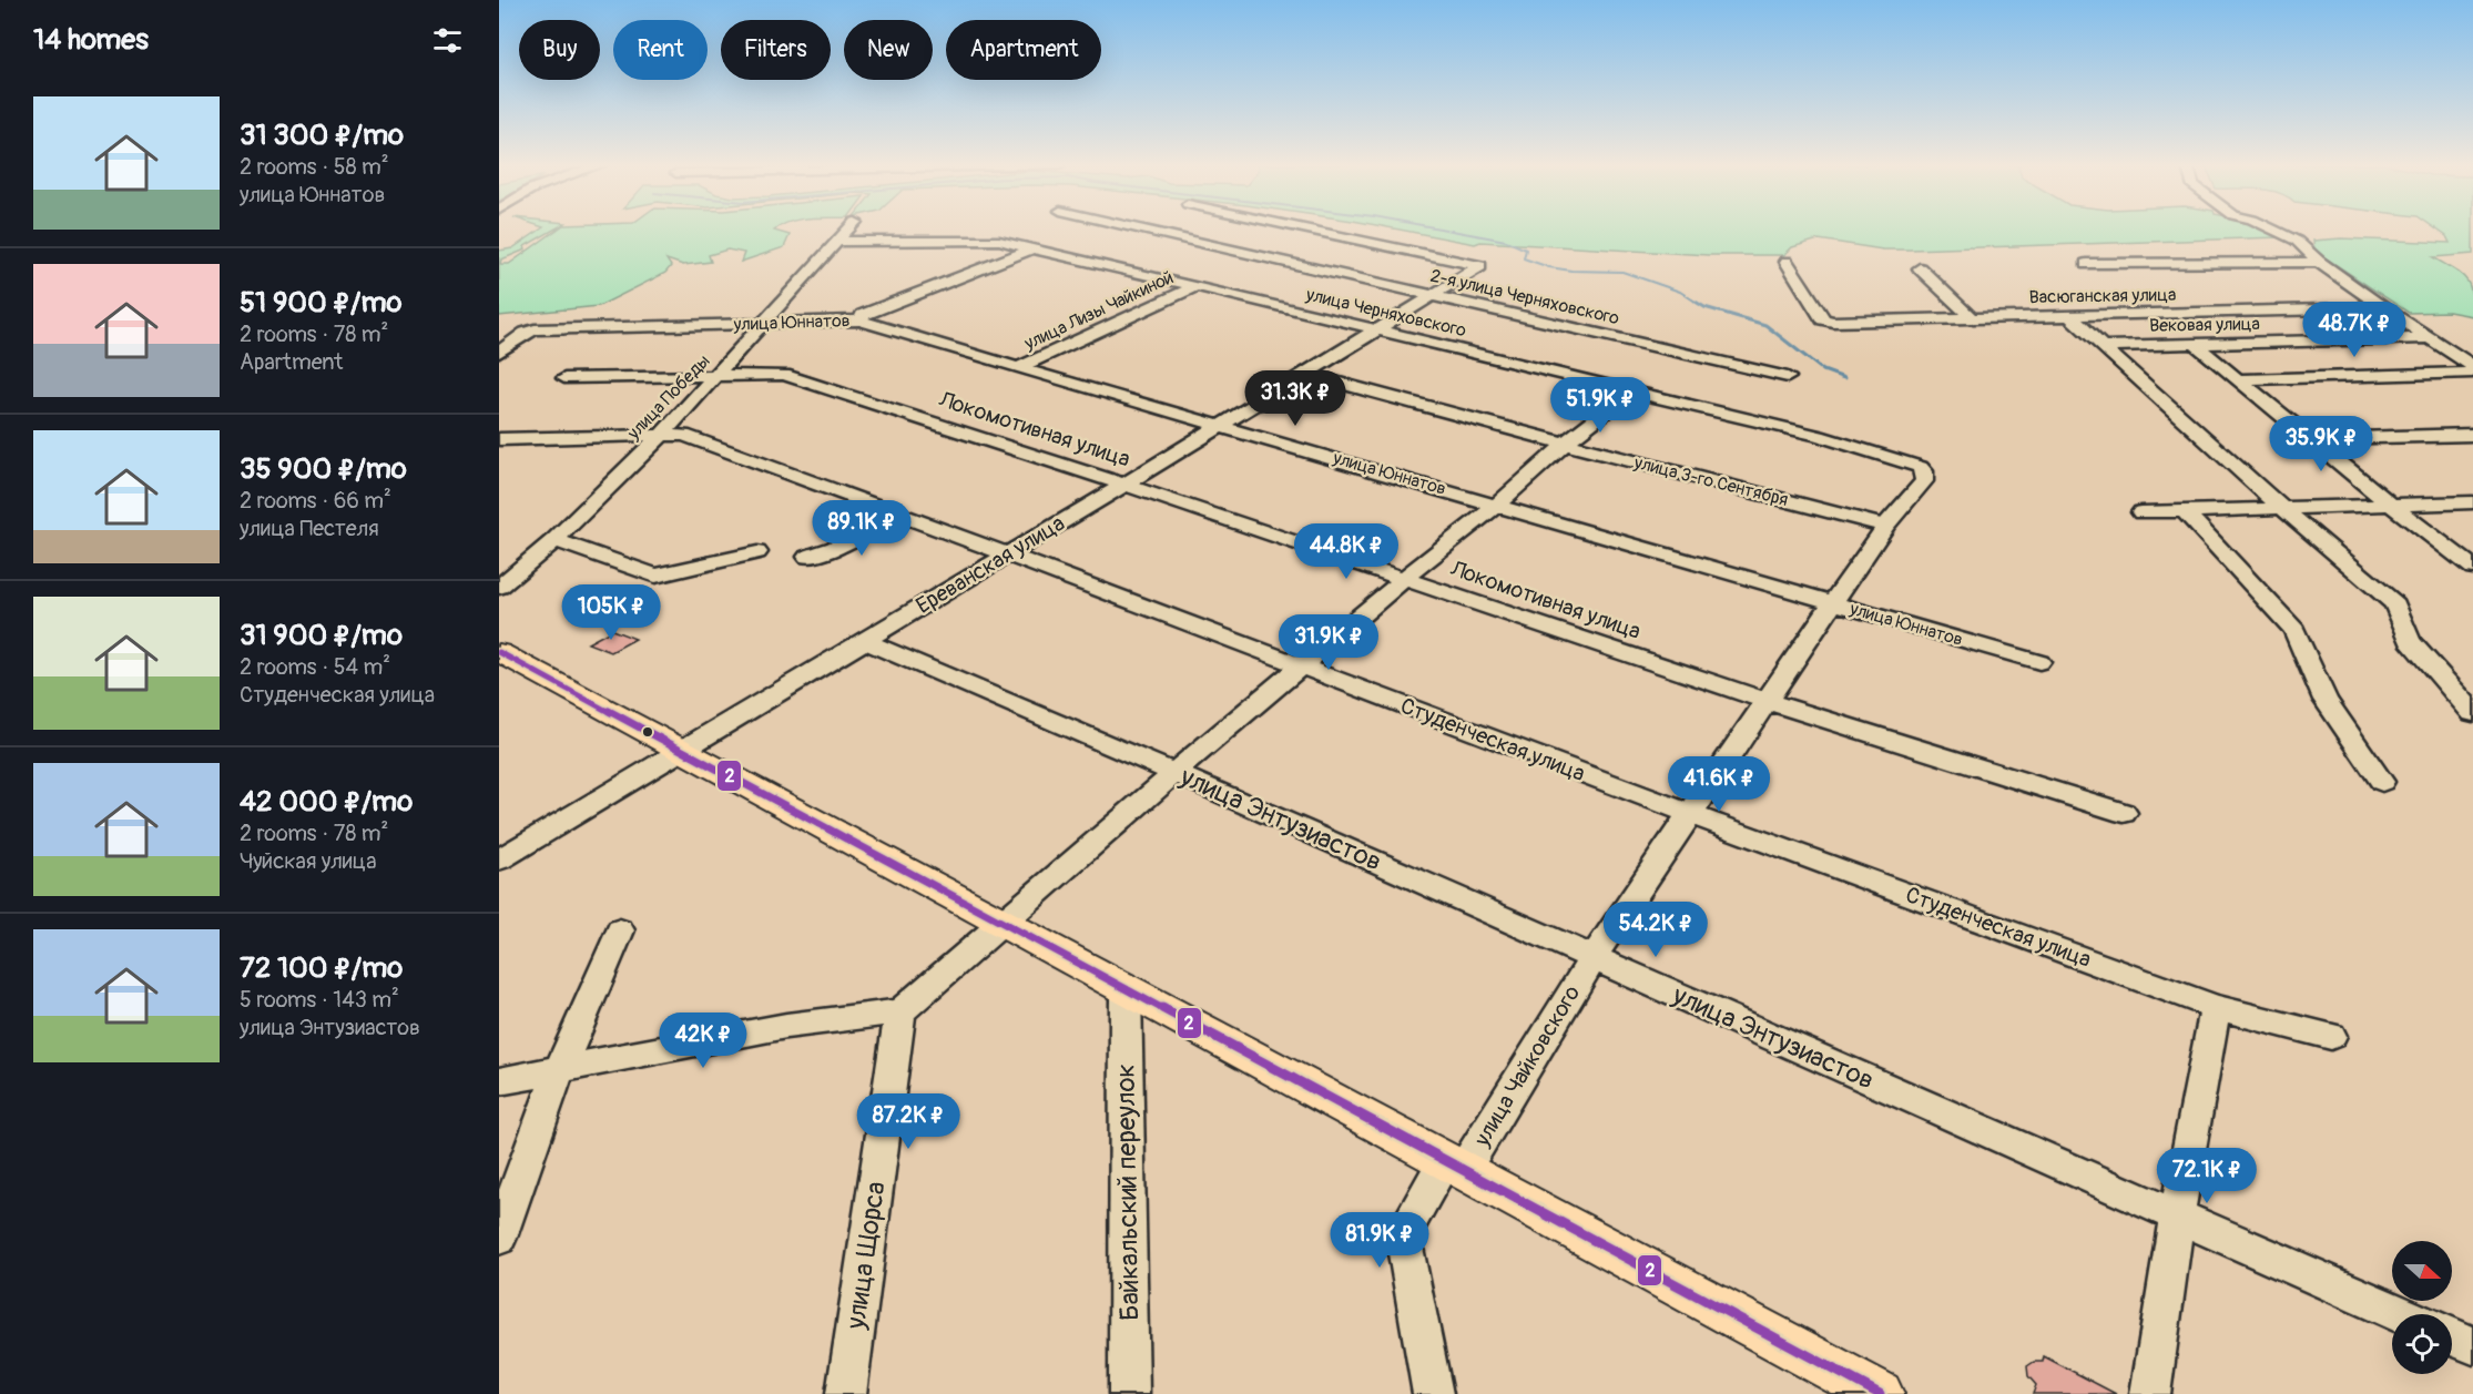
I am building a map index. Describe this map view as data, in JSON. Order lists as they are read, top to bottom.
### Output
{
  "streets": {
    "street": [
      "Васюганская улица",
      "2-я улица Черняховского",
      "улица Лизы Чайкиной",
      "улица Черняховского",
      "улица Юннатов",
      "Вековая улица",
      "улица Победы",
      "Локомотивная улица",
      "улица 3-го Сентября",
      "Ереванская улица",
      "Студенческая улица",
      "улица Энтузиастов",
      "улица Чайковского",
      "Байкальский переулок",
      "улица Щорса"
    ]
  },
  "crossings": [
    ["2-я улица Черняховского", "Ереванская улица"],
    ["улица Лизы Чайкиной", "улица Черняховского"],
    ["улица Лизы Чайкиной", "улица Юннатов"],
    ["улица Черняховского", "улица Победы"],
    ["улица Черняховского", "Ереванская улица"],
    ["улица Черняховского", "улица Чайковского"],
    ["улица Юннатов", "улица Победы"],
    ["улица Юннатов", "Ереванская улица"],
    ["улица Юннатов", "улица Чайковского"],
    ["улица Победы", "Локомотивная улица"],
    ["улица Победы", "Студенческая улица"],
    ["Локомотивная улица", "Ереванская улица"],
    ["Локомотивная улица", "улица Чайковского"],
    ["улица 3-го Сентября", "Ереванская улица"],
    ["улица 3-го Сентября", "улица Чайковского"],
    ["Ереванская улица", "Студенческая улица"],
    ["Ереванская улица", "улица Энтузиастов"],
    ["Студенческая улица", "улица Чайковского"],
    ["улица Энтузиастов", "улица Чайковского"]
  ],
  "lines": ["transit line 2"],
  "north": "right",
  "page": {
    "heading": "14 homes",
    "chip": [
      "Buy",
      "Rent",
      "Filters",
      "New",
      "Apartment"
    ],
    "list": [
      {
        "name": "31 300 ₽/mo",
        "note": "2 rooms · 58 m² · улица Юннатов"
      },
      {
        "name": "51 900 ₽/mo",
        "note": "2 rooms · 78 m² · Apartment"
      },
      {
        "name": "35 900 ₽/mo",
        "note": "2 rooms · 66 m² · улица Пестеля"
      },
      {
        "name": "31 900 ₽/mo",
        "note": "2 rooms · 54 m² · Студенческая улица"
      },
      {
        "name": "42 000 ₽/mo",
        "note": "2 rooms · 78 m² · Чуйская улица"
      },
      {
        "name": "72 100 ₽/mo",
        "note": "5 rooms · 143 m² · улица Энтузиастов"
      }
    ],
    "price": [
      "48.7K ₽",
      "31.3K ₽",
      "51.9K ₽",
      "35.9K ₽",
      "89.1K ₽",
      "44.8K ₽",
      "105K ₽",
      "31.9K ₽",
      "41.6K ₽",
      "54.2K ₽",
      "42K ₽",
      "87.2K ₽",
      "72.1K ₽",
      "81.9K ₽"
    ]
  }
}
